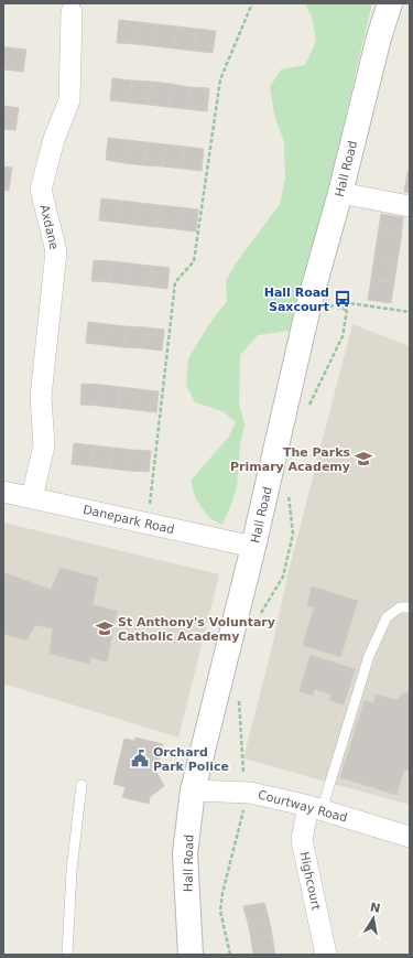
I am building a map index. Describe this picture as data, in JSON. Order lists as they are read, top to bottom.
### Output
{
  "streets": {
    "street": [
      "Hall Road",
      "Axdane",
      "Danepark Road",
      "Courtway Road",
      "Highcourt"
    ]
  },
  "crossings": [
    ["Hall Road", "Danepark Road"],
    ["Hall Road", "Courtway Road"],
    ["Axdane", "Danepark Road"],
    ["Courtway Road", "Highcourt"]
  ],
  "places": {
    "bus stop": ["Hall Road Saxcourt"],
    "school or university": ["The Parks Primary Academy", "St Anthony's Voluntary Catholic Academy"],
    "public building": ["Orchard Park Police"]
  },
  "north": "top"
}
